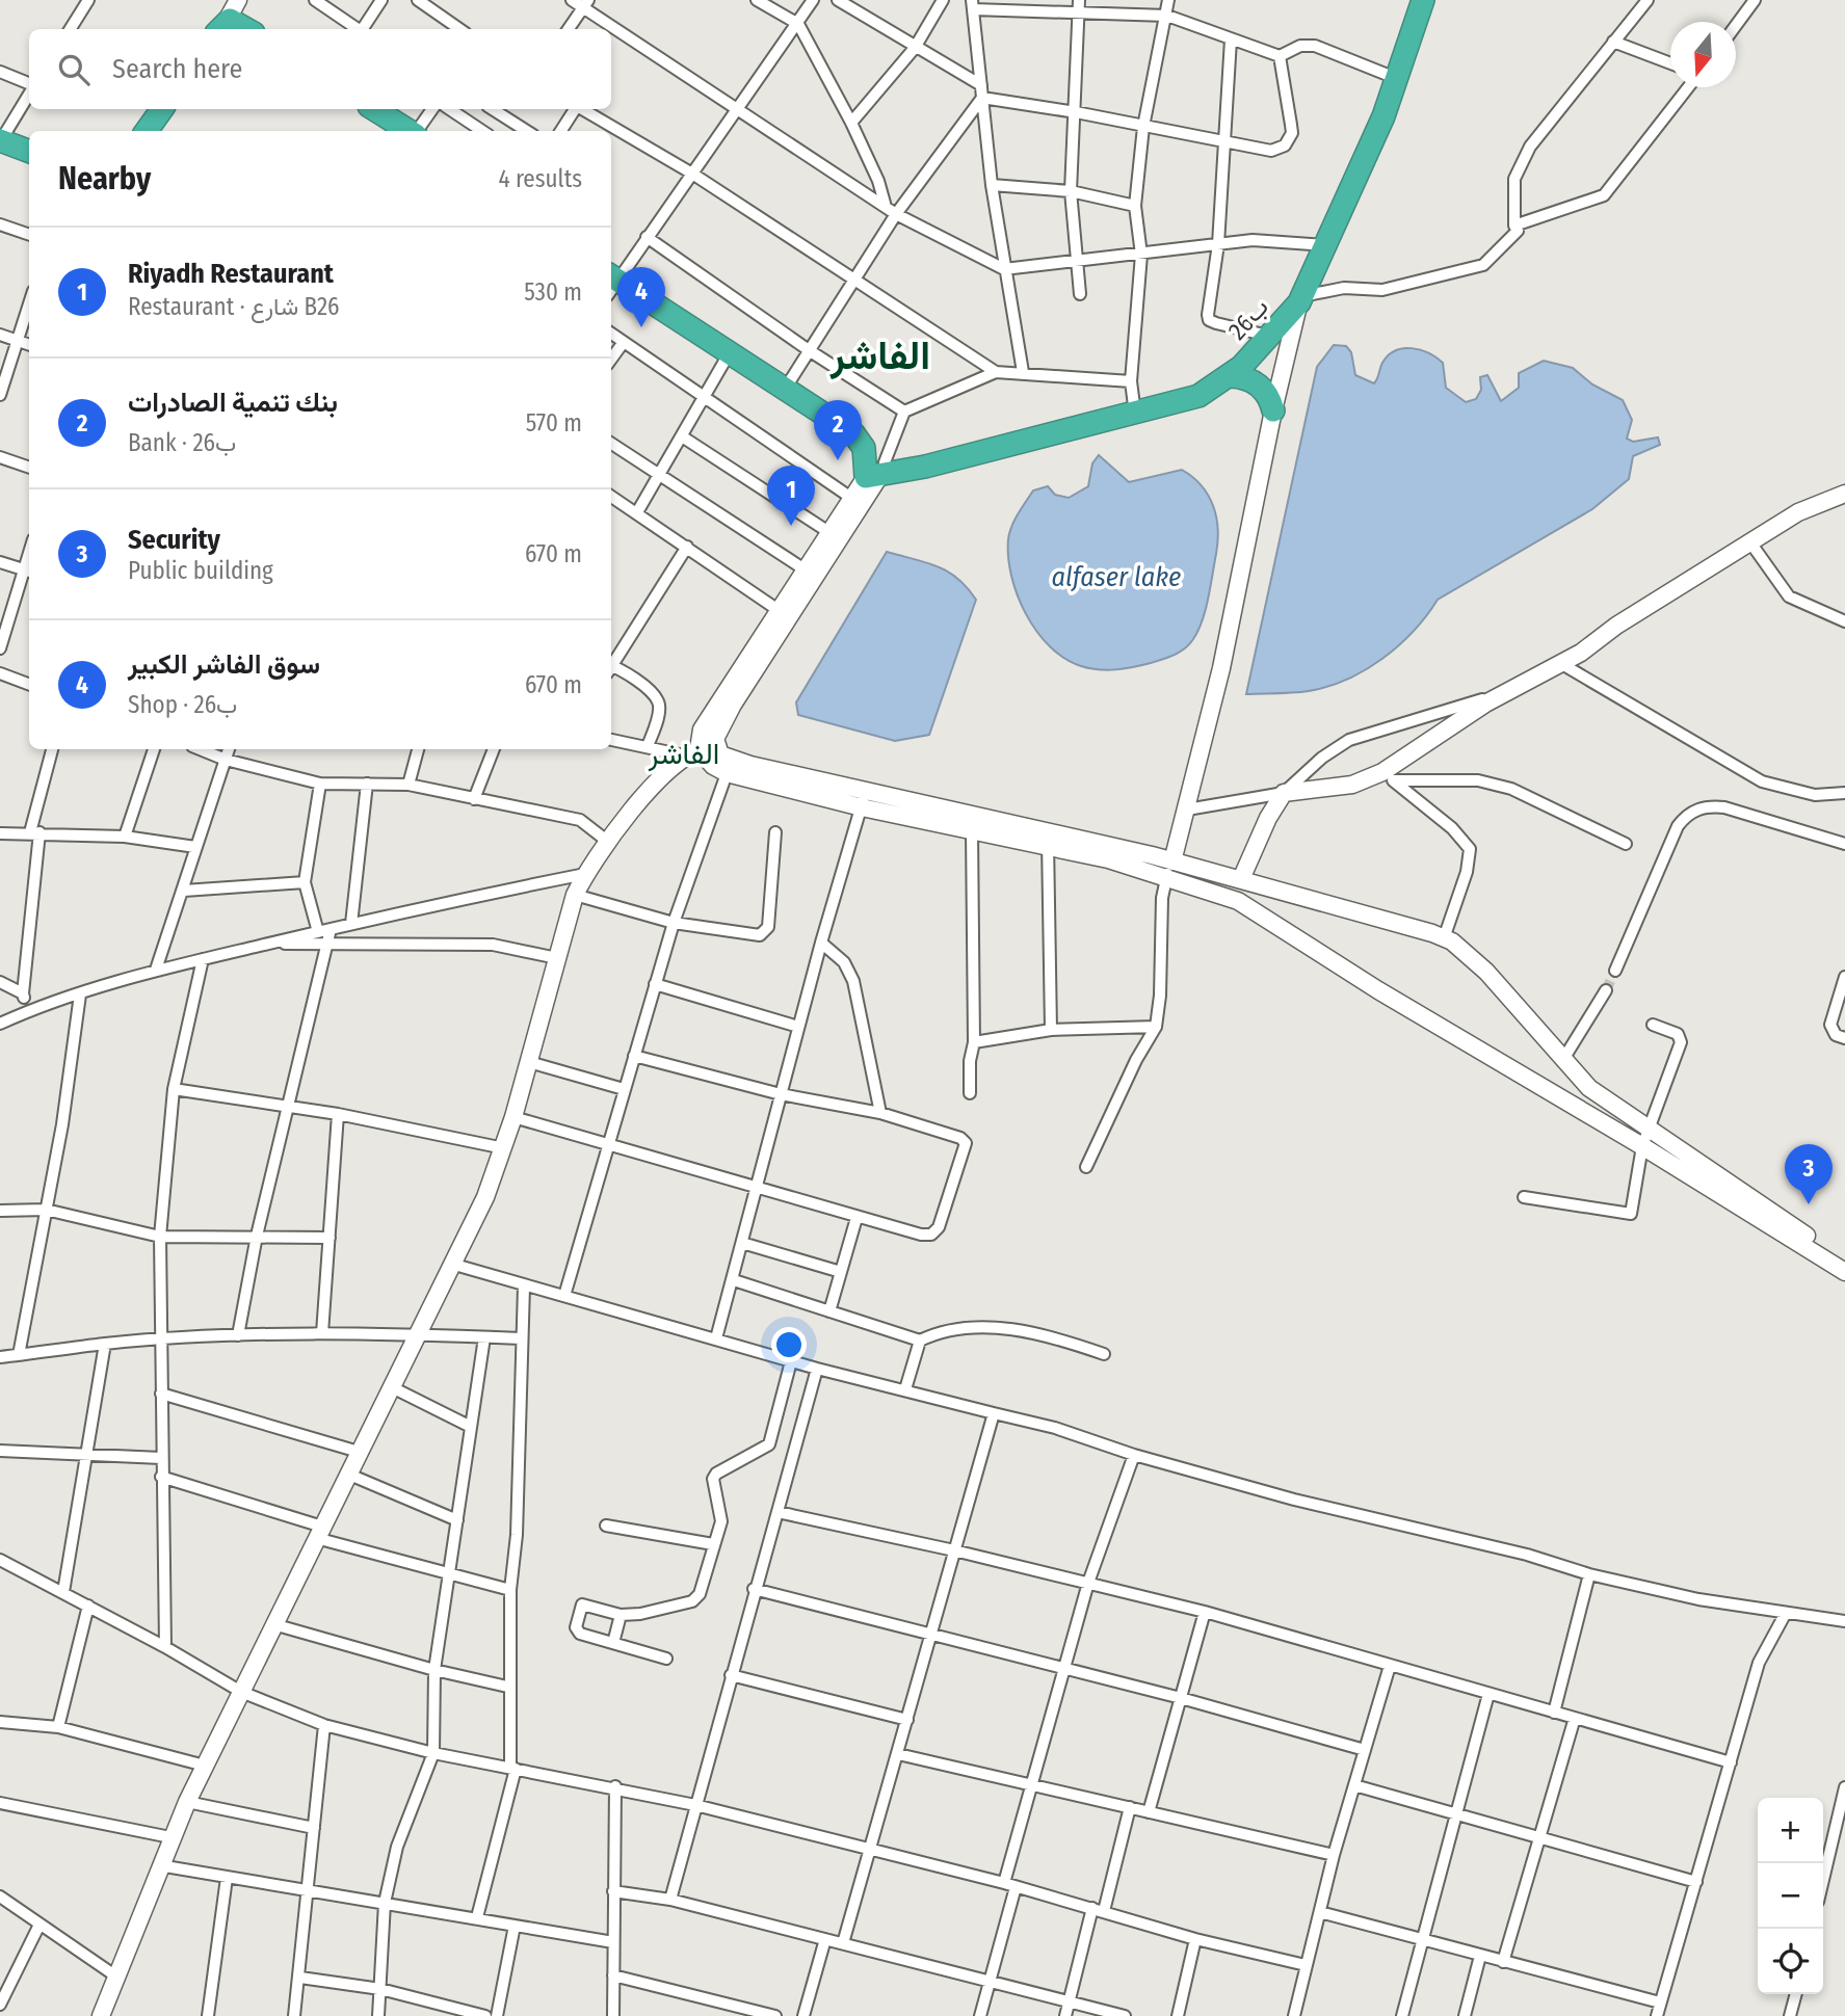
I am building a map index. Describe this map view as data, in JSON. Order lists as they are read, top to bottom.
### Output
{
  "streets": {
    "highway": ["26ب"]
  },
  "districts": ["الفاشر", "الفاشر"],
  "water": ["alfaser lake"],
  "north": "bottom",
  "page": {
    "search": "Search here",
    "heading": ["Nearby", "4 results"],
    "list": [
      {
        "mark": "1",
        "name": "Riyadh Restaurant",
        "note": "Restaurant · شارع B26",
        "value": "530 m"
      },
      {
        "mark": "2",
        "name": "بنك تنمية الصادرات",
        "note": "Bank · 26ب",
        "value": "570 m"
      },
      {
        "mark": "3",
        "name": "Security",
        "note": "Public building",
        "value": "670 m"
      },
      {
        "mark": "4",
        "name": "سوق الفاشر الكبير",
        "note": "Shop · 26ب",
        "value": "670 m"
      }
    ],
    "pins": [
      "4",
      "2",
      "1",
      "3"
    ],
    "map_buttons": ["+", "−"]
  }
}
